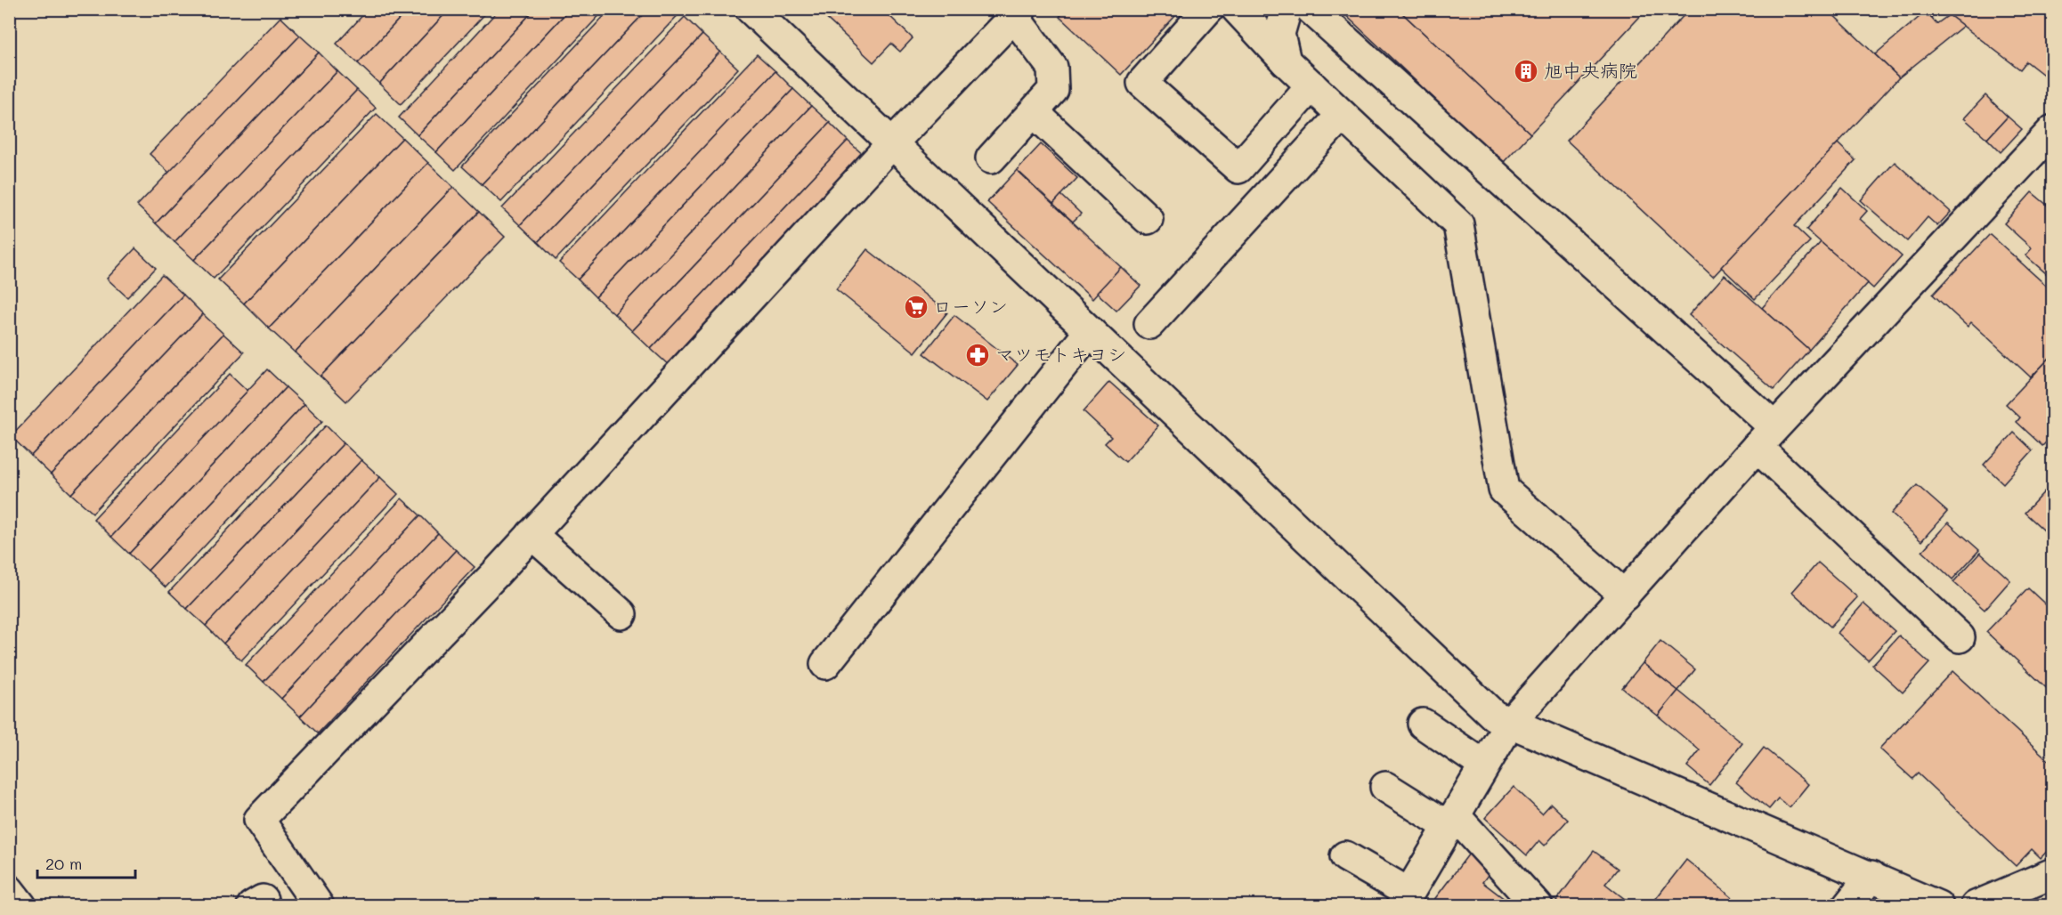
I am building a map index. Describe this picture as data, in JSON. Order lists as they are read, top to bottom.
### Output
{
  "places": {
    "building": ["旭中央病院"],
    "supermarket": ["ローソン"],
    "pharmacy": ["マツモトキヨシ"]
  },
  "scale_bar": "20 m"
}
